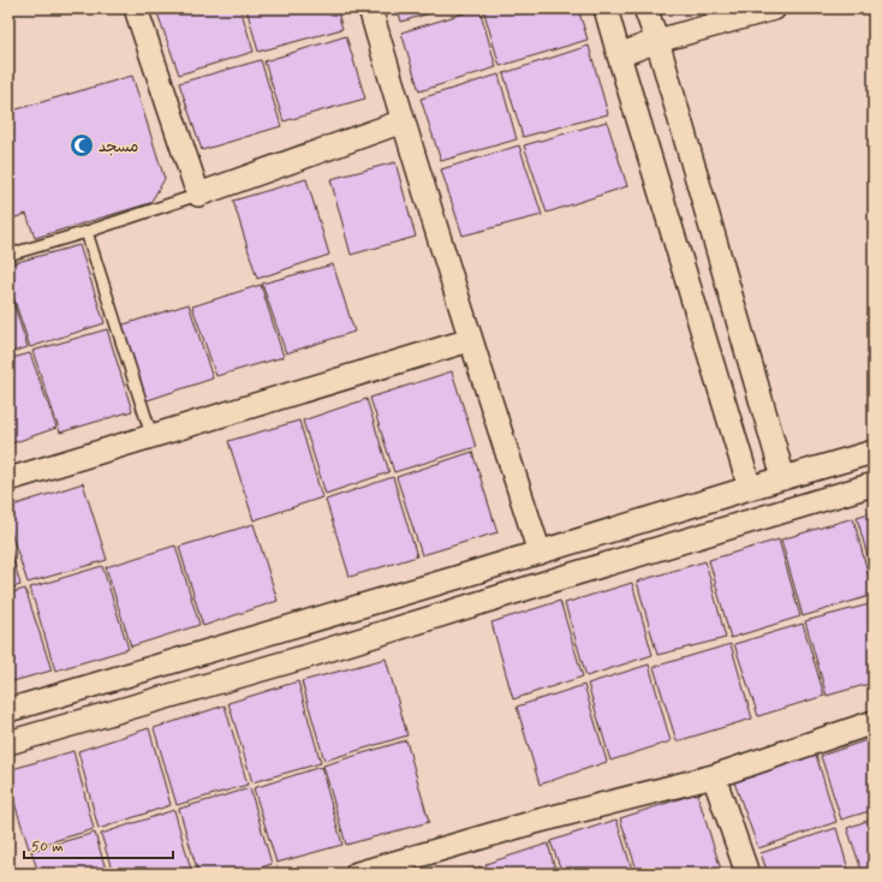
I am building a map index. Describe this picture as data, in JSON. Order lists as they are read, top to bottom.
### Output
{
  "places": {
    "mosque": ["مسجد"]
  },
  "scale_bar": "50 m"
}
